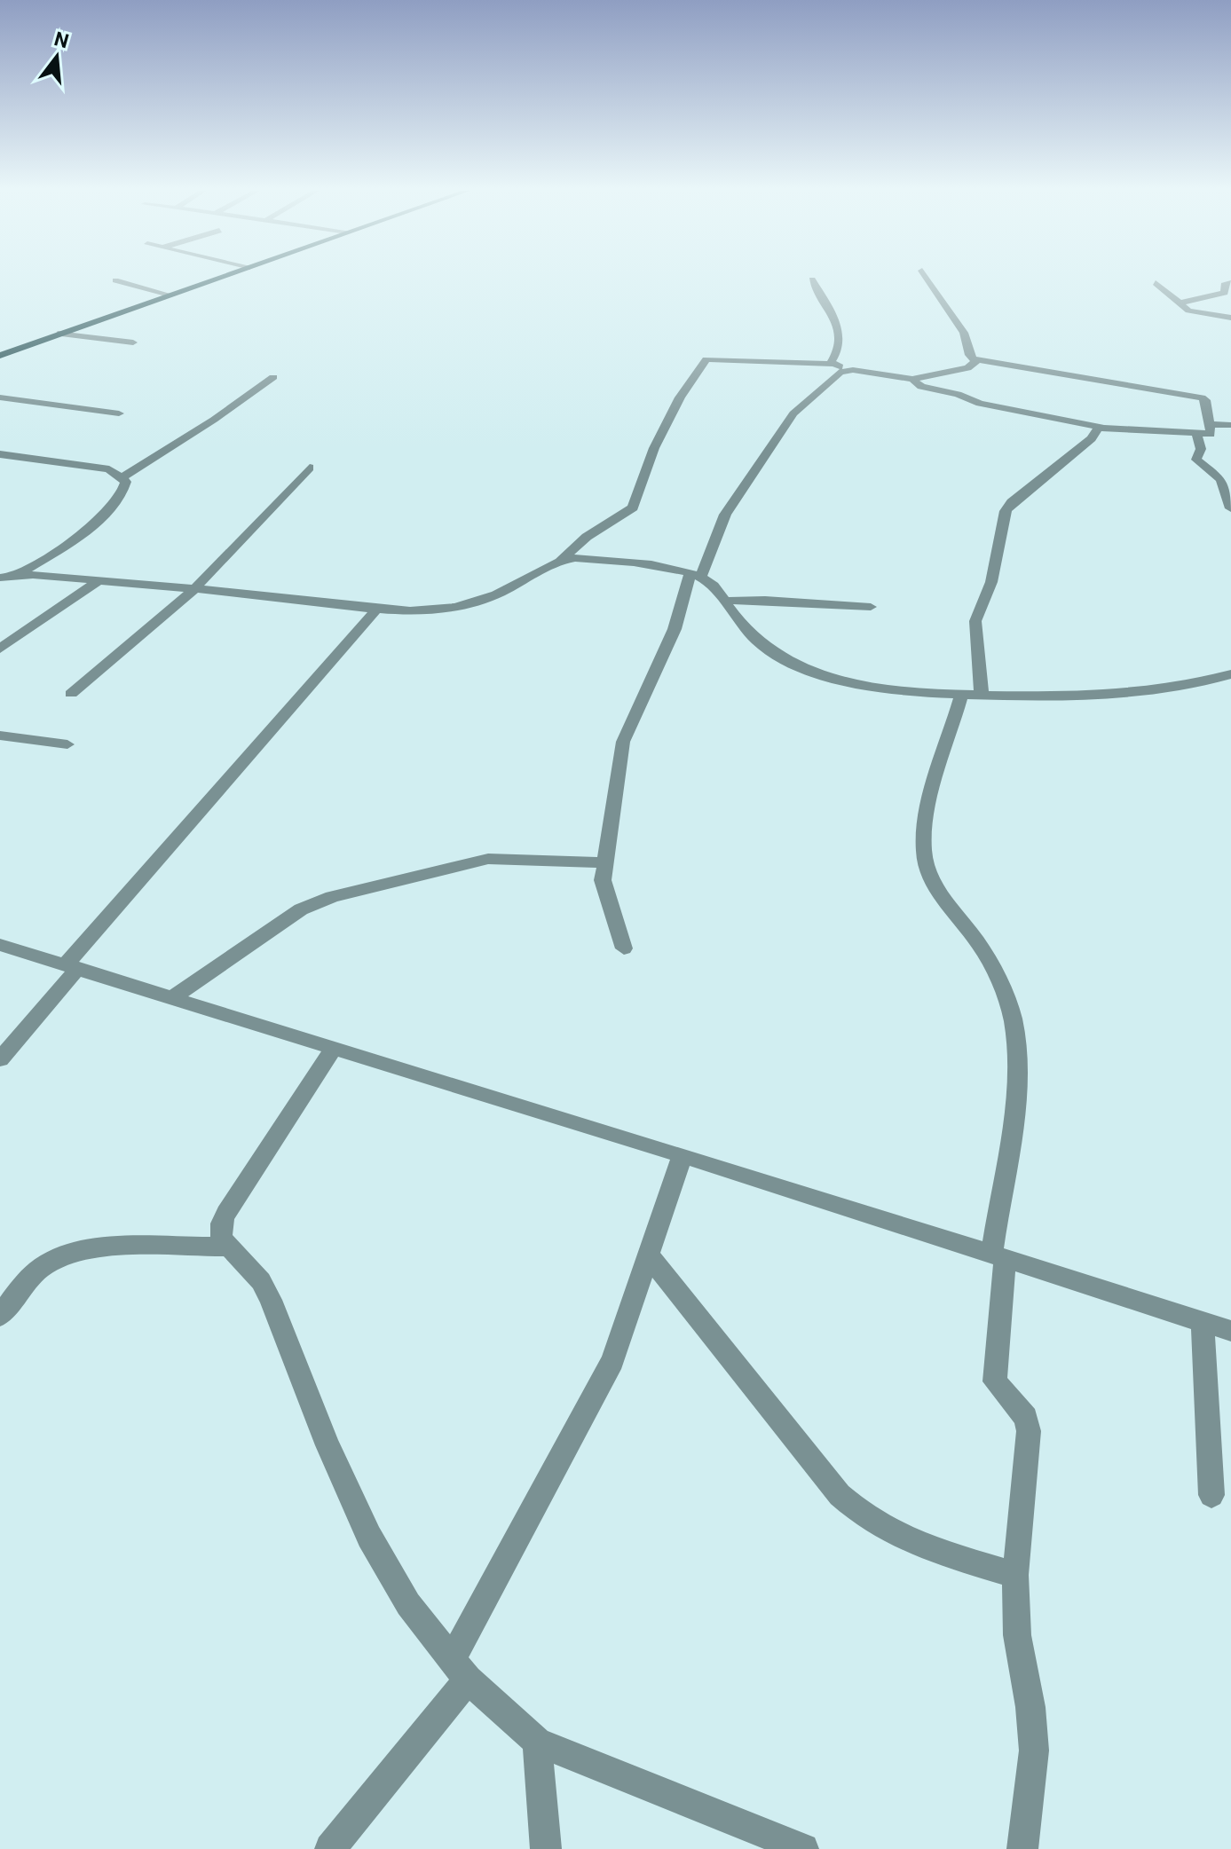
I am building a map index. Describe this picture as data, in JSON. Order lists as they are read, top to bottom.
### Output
{
  "north": "top"
}
